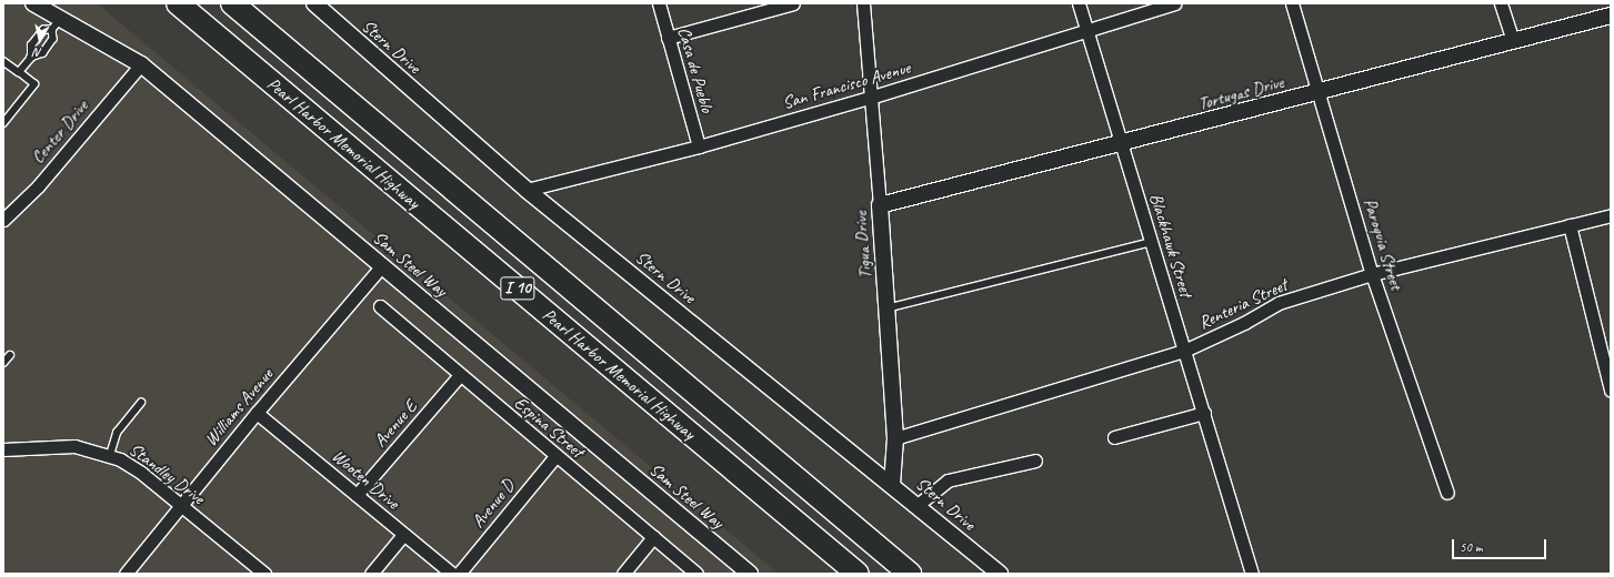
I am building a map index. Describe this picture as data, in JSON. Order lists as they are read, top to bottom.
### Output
{
  "streets": {
    "highway": ["Pearl Harbor Memorial Highway", "I 10"],
    "street": [
      "Stern Drive",
      "Casa de Pueblo",
      "San Francisco Avenue",
      "Tortugas Drive",
      "Center Drive",
      "Paroquia Street",
      "Tigua Drive",
      "Blackhawk Street",
      "Sam Steel Way",
      "Renteria Street",
      "Williams Avenue",
      "Avenue E",
      "Espina Street",
      "Standley Drive",
      "Wooten Drive",
      "Avenue D"
    ]
  },
  "crossings": [
    ["Stern Drive", "San Francisco Avenue"],
    ["Stern Drive", "Tigua Drive"],
    ["Casa de Pueblo", "San Francisco Avenue"],
    ["San Francisco Avenue", "Tigua Drive"],
    ["San Francisco Avenue", "Blackhawk Street"],
    ["Tortugas Drive", "Paroquia Street"],
    ["Tortugas Drive", "Tigua Drive"],
    ["Tortugas Drive", "Blackhawk Street"],
    ["Center Drive", "Sam Steel Way"],
    ["Paroquia Street", "Renteria Street"],
    ["Tigua Drive", "Renteria Street"],
    ["Blackhawk Street", "Renteria Street"],
    ["Sam Steel Way", "Williams Avenue"],
    ["Williams Avenue", "Standley Drive"],
    ["Williams Avenue", "Wooten Drive"],
    ["Avenue E", "Espina Street"],
    ["Avenue E", "Wooten Drive"],
    ["Espina Street", "Avenue D"]
  ],
  "scale_bar": "50 m",
  "north": "bottom"
}
